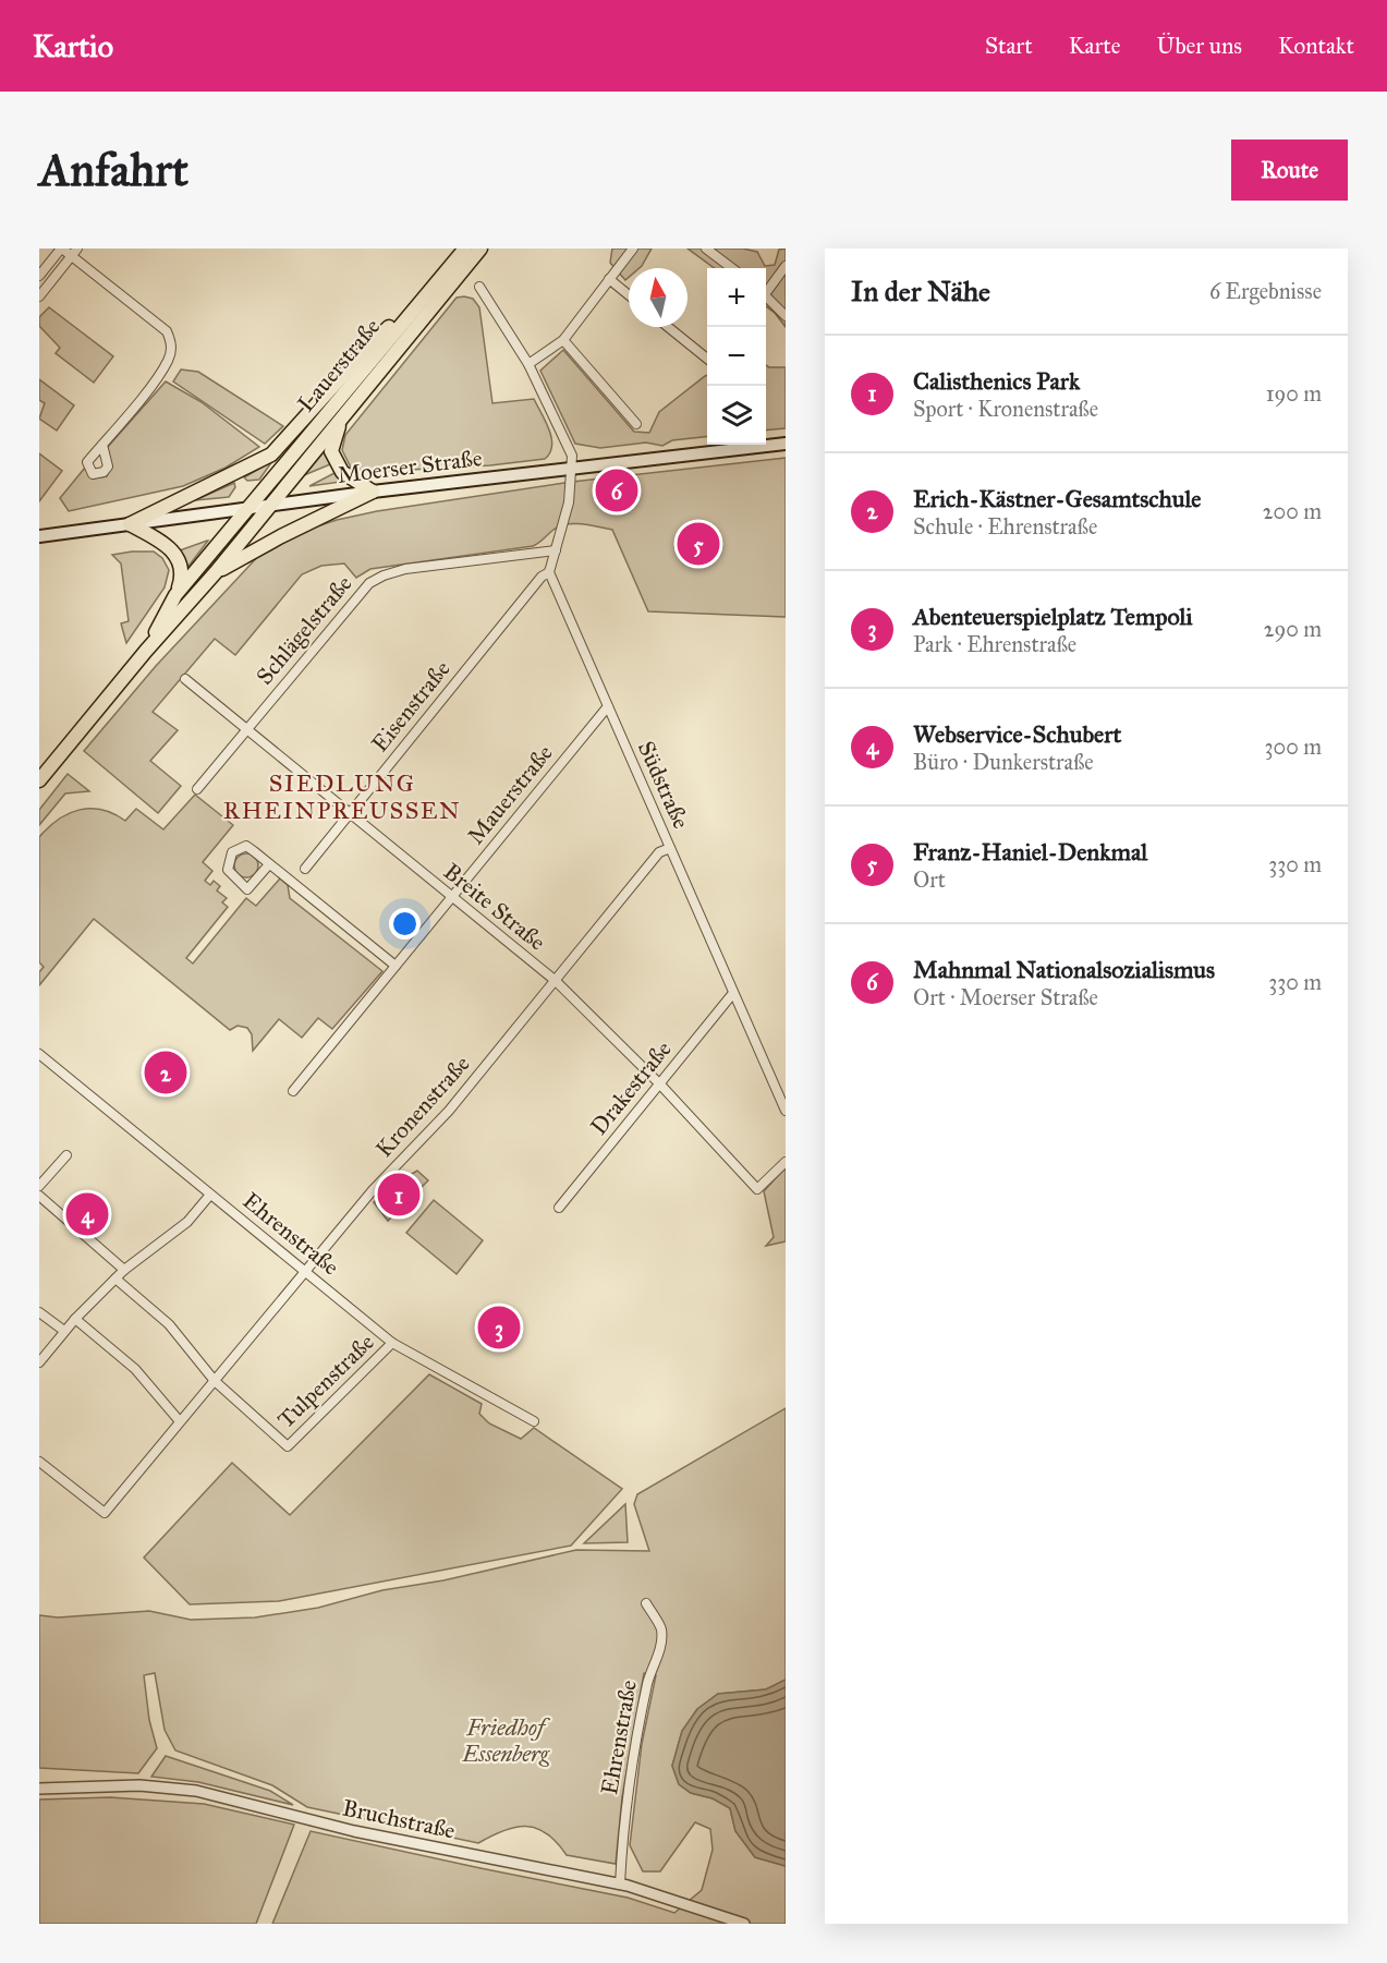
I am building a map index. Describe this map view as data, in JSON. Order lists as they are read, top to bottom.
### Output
{
  "streets": {
    "main road": ["Lauerstraße", "Moerser Straße"],
    "street": [
      "Schlägelstraße",
      "Eisenstraße",
      "Südstraße",
      "Mauerstraße",
      "Breite Straße",
      "Drakestraße",
      "Kronenstraße",
      "Ehrenstraße",
      "Tulpenstraße",
      "Bruchstraße"
    ]
  },
  "crossings": [
    ["Lauerstraße", "Moerser Straße"],
    ["Schlägelstraße", "Breite Straße"],
    ["Eisenstraße", "Südstraße"],
    ["Eisenstraße", "Breite Straße"],
    ["Südstraße", "Mauerstraße"],
    ["Südstraße", "Drakestraße"],
    ["Südstraße", "Kronenstraße"],
    ["Mauerstraße", "Breite Straße"],
    ["Breite Straße", "Drakestraße"],
    ["Breite Straße", "Kronenstraße"],
    ["Kronenstraße", "Ehrenstraße"],
    ["Kronenstraße", "Tulpenstraße"],
    ["Ehrenstraße", "Tulpenstraße"],
    ["Ehrenstraße", "Bruchstraße"]
  ],
  "districts": ["SIEDLUNG RHEINPREUSSEN"],
  "parks": ["Friedhof Essenberg"],
  "north": "top",
  "page": {
    "header": "Kartio",
    "nav": [
      "Start",
      "Karte",
      "Über uns",
      "Kontakt"
    ],
    "buttons": "Route",
    "title": "Anfahrt",
    "heading": ["In der Nähe", "6 Ergebnisse"],
    "map_buttons": ["+", "−"],
    "list": [
      {
        "mark": "1",
        "name": "Calisthenics Park",
        "note": "Sport · Kronenstraße",
        "value": "190 m"
      },
      {
        "mark": "2",
        "name": "Erich-Kästner-Gesamtschule",
        "note": "Schule · Ehrenstraße",
        "value": "200 m"
      },
      {
        "mark": "3",
        "name": "Abenteuerspielplatz Tempoli",
        "note": "Park · Ehrenstraße",
        "value": "290 m"
      },
      {
        "mark": "4",
        "name": "Webservice-Schubert",
        "note": "Büro · Dunkerstraße",
        "value": "300 m"
      },
      {
        "mark": "5",
        "name": "Franz-Haniel-Denkmal",
        "note": "Ort",
        "value": "330 m"
      },
      {
        "mark": "6",
        "name": "Mahnmal Nationalsozialismus",
        "note": "Ort · Moerser Straße",
        "value": "330 m"
      }
    ],
    "pins": [
      "6",
      "5",
      "2",
      "1",
      "4",
      "3"
    ]
  }
}
